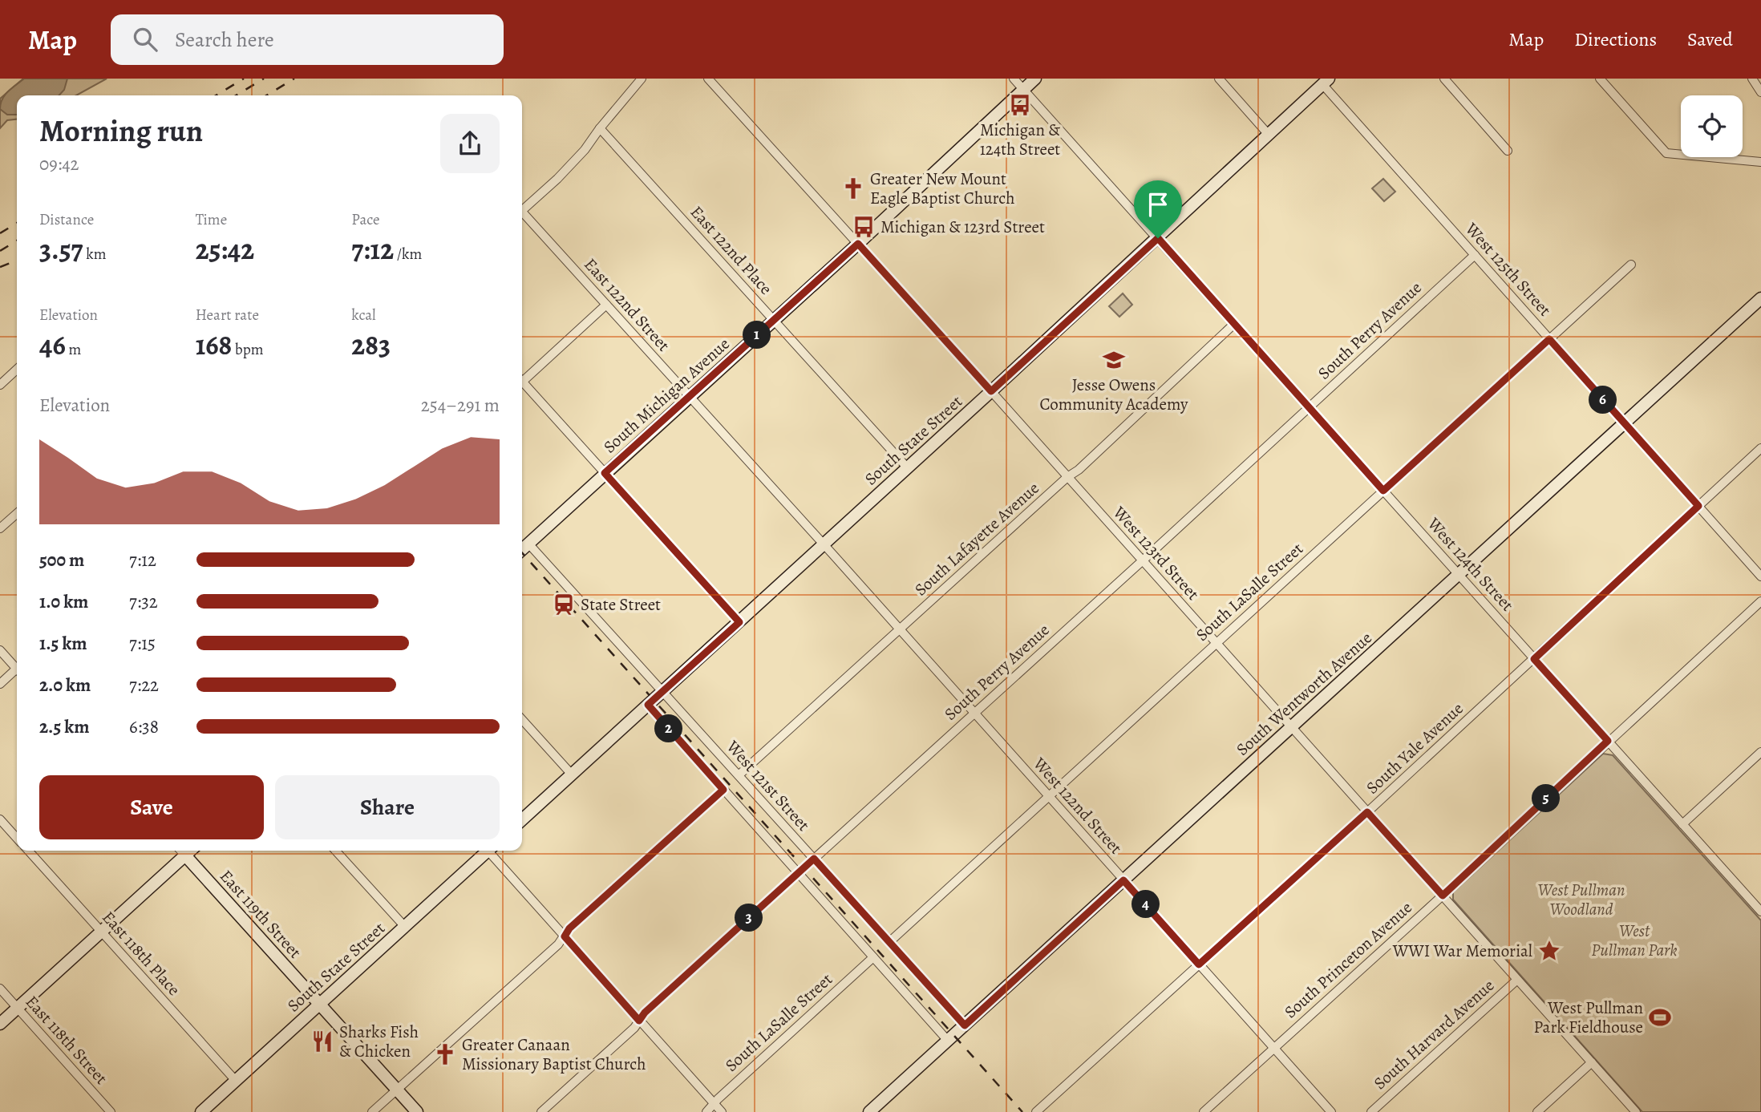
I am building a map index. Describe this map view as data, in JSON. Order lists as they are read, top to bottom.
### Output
{
  "streets": {
    "street": [
      "East 122nd Place",
      "West 125th Street",
      "East 122nd Street",
      "South Perry Avenue",
      "South Michigan Avenue",
      "South State Street",
      "South Lafayette Avenue",
      "West 123rd Street",
      "West 124th Street",
      "South LaSalle Street",
      "South Wentworth Avenue",
      "South Yale Avenue",
      "West 121st Street",
      "West 122nd Street",
      "East 119th Street",
      "East 118th Place",
      "South Princeton Avenue",
      "South Harvard Avenue",
      "East 118th Street"
    ]
  },
  "crossings": [
    ["East 122nd Place", "South Michigan Avenue"],
    ["East 122nd Place", "South State Street"],
    ["West 125th Street", "South Perry Avenue"],
    ["West 125th Street", "South State Street"],
    ["West 125th Street", "South LaSalle Street"],
    ["West 125th Street", "South Wentworth Avenue"],
    ["West 125th Street", "South Yale Avenue"],
    ["East 122nd Street", "South Michigan Avenue"],
    ["East 122nd Street", "South State Street"],
    ["East 122nd Street", "West 122nd Street"],
    ["South Perry Avenue", "West 123rd Street"],
    ["South Perry Avenue", "West 124th Street"],
    ["South Perry Avenue", "West 121st Street"],
    ["South Perry Avenue", "West 122nd Street"],
    ["South Michigan Avenue", "West 123rd Street"],
    ["South Michigan Avenue", "West 124th Street"],
    ["South Michigan Avenue", "West 121st Street"],
    ["South State Street", "West 123rd Street"],
    ["South State Street", "West 124th Street"],
    ["South State Street", "West 121st Street"],
    ["South State Street", "West 122nd Street"],
    ["South State Street", "East 119th Street"],
    ["South State Street", "East 118th Place"],
    ["South Lafayette Avenue", "West 123rd Street"],
    ["South Lafayette Avenue", "West 124th Street"],
    ["South Lafayette Avenue", "West 121st Street"],
    ["South Lafayette Avenue", "West 122nd Street"],
    ["West 123rd Street", "South LaSalle Street"],
    ["West 123rd Street", "South Wentworth Avenue"],
    ["West 123rd Street", "South Yale Avenue"],
    ["West 123rd Street", "South Princeton Avenue"],
    ["West 123rd Street", "South Harvard Avenue"],
    ["West 124th Street", "South LaSalle Street"],
    ["West 124th Street", "South Wentworth Avenue"],
    ["West 124th Street", "South Yale Avenue"],
    ["West 124th Street", "South Princeton Avenue"],
    ["South LaSalle Street", "West 121st Street"],
    ["South LaSalle Street", "West 122nd Street"],
    ["South Wentworth Avenue", "West 121st Street"],
    ["South Wentworth Avenue", "West 122nd Street"],
    ["South Yale Avenue", "West 122nd Street"],
    ["West 122nd Street", "South Princeton Avenue"]
  ],
  "parks": ["West Pullman Woodland", "West Pullman Park"],
  "places": {
    "bus stop": ["Michigan & 124th Street", "Michigan & 123rd Street"],
    "church": ["Greater New Mount Eagle Baptist Church", "Greater Canaan Missionary Baptist Church"],
    "school or university": ["Jesse Owens Community Academy"],
    "station": ["State Street"],
    "place": ["WWI War Memorial"],
    "sports": ["West Pullman Park Fieldhouse"],
    "restaurant": ["Sharks Fish & Chicken"]
  },
  "page": {
    "header": "Map",
    "search": "Search here",
    "nav": ["Map", "Directions", "Saved"],
    "heading": ["Morning run", "09:42"],
    "stats": [
      ["Distance", "3.57 km"],
      ["Time", "25:42"],
      ["Pace", "7:12 /km"],
      ["Elevation", "46 m"],
      ["Heart rate", "168 bpm"],
      ["kcal", "283"]
    ],
    "pins": [
      "1",
      "6",
      "2",
      "5",
      "4",
      "3"
    ],
    "chart": ["Elevation", "254–291 m"],
    "list": [
      {
        "name": "500 m",
        "note": "7:12"
      },
      {
        "name": "1.0 km",
        "note": "7:32"
      },
      {
        "name": "1.5 km",
        "note": "7:15"
      },
      {
        "name": "2.0 km",
        "note": "7:22"
      },
      {
        "name": "2.5 km",
        "note": "6:38"
      }
    ],
    "buttons": ["Save", "Share"]
  }
}
